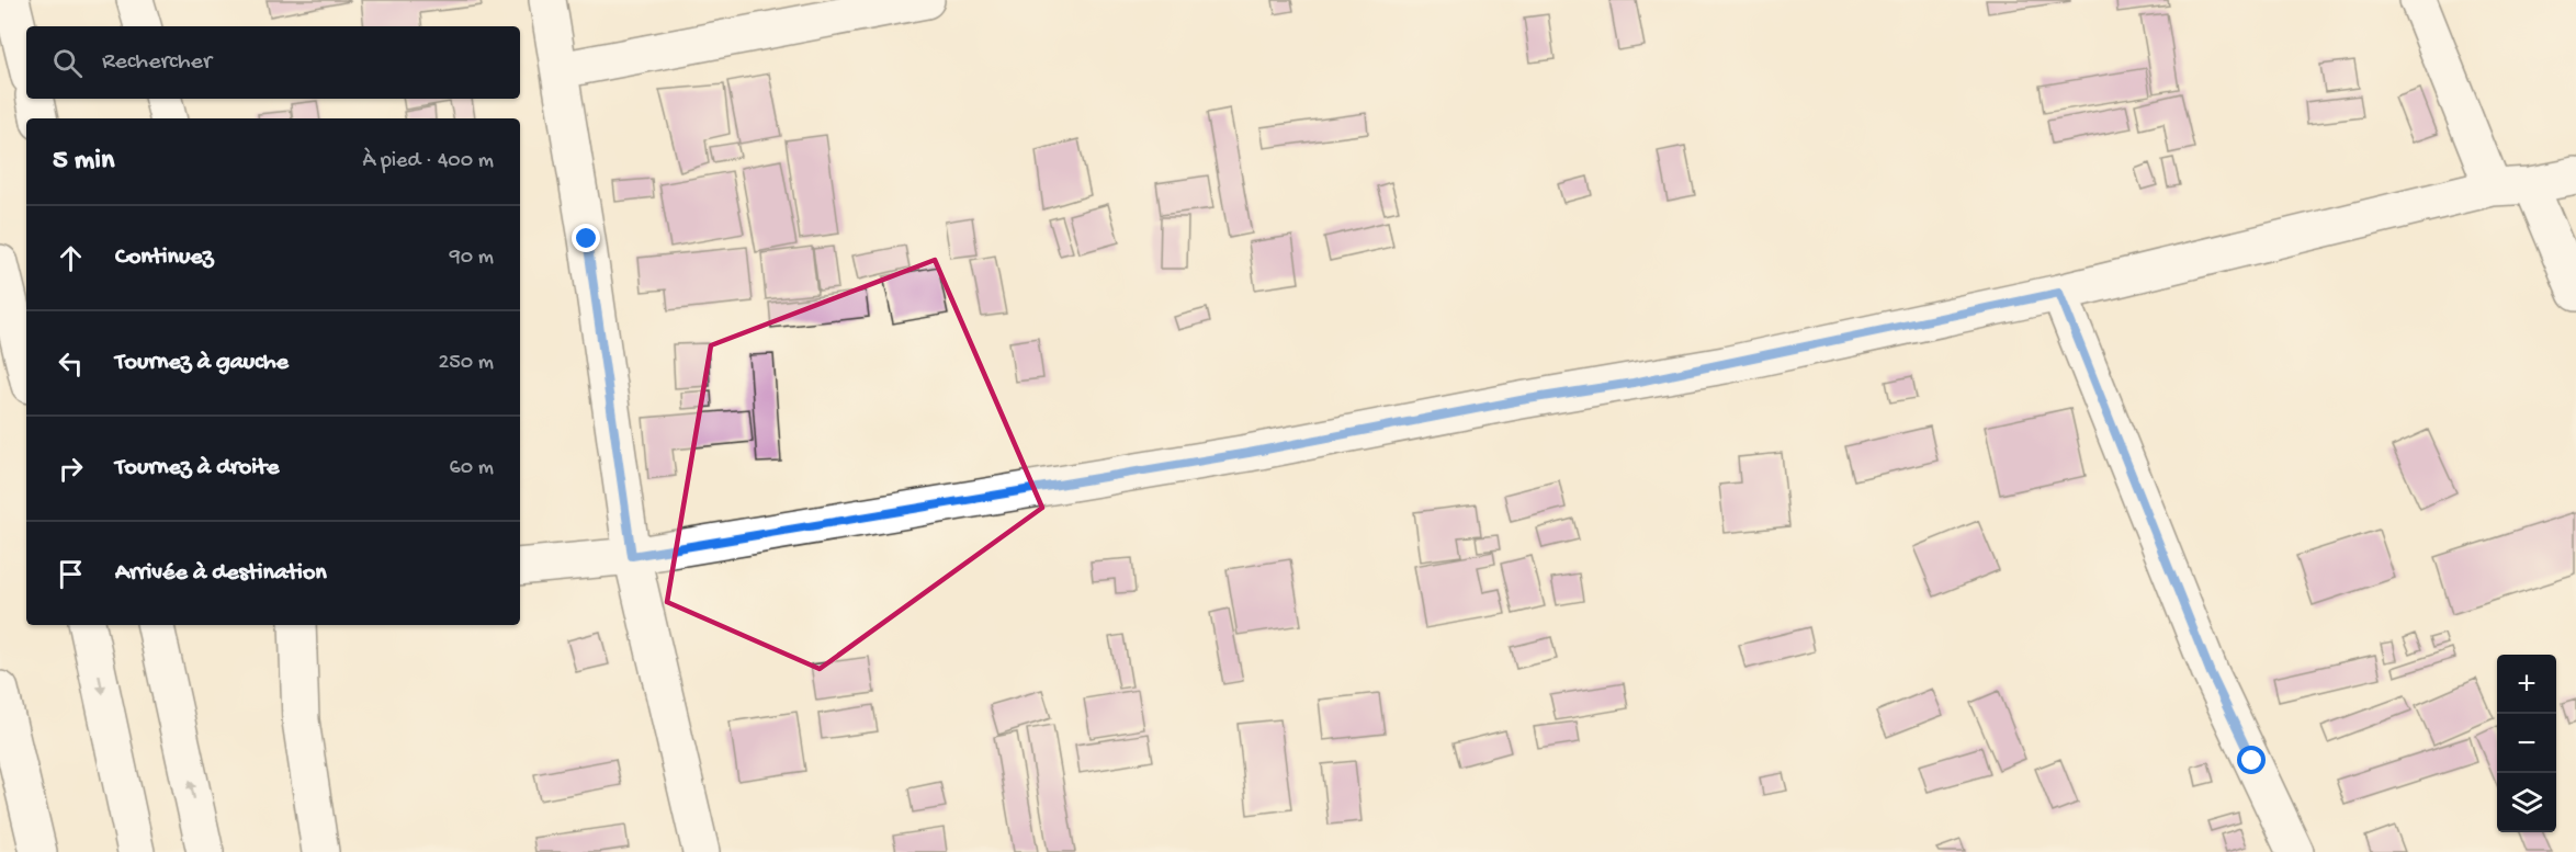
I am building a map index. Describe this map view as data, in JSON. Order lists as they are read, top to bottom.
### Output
{
  "page": {
    "search": "Rechercher",
    "heading": ["5 min", "À pied · 400 m"],
    "list": [
      ["Continuez", "90 m"],
      ["Tournez à gauche", "250 m"],
      ["Tournez à droite", "60 m"],
      "Arrivée à destination"
    ],
    "map_buttons": ["+", "−"]
  }
}
